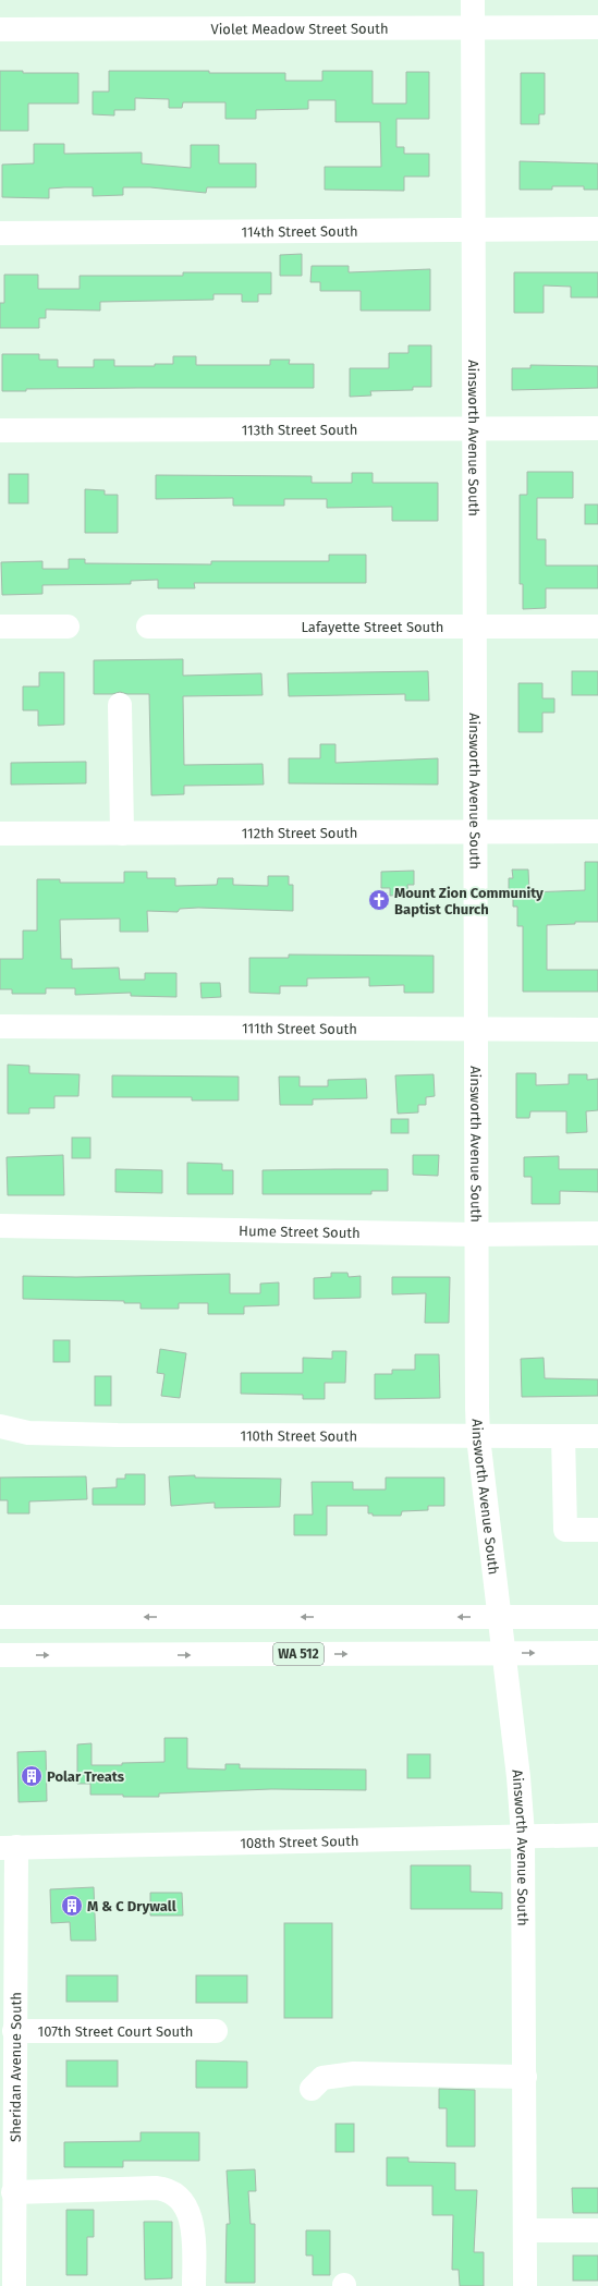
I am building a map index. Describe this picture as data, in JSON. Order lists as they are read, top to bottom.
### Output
{
  "streets": {
    "main road": [
      "Violet Meadow Street South",
      "114th Street South",
      "113th Street South",
      "Ainsworth Avenue South",
      "Lafayette Street South",
      "112th Street South",
      "111th Street South",
      "Hume Street South",
      "110th Street South",
      "WA 512",
      "108th Street South",
      "107th Street Court South",
      "Sheridan Avenue South"
    ]
  },
  "crossings": [
    ["Violet Meadow Street South", "Ainsworth Avenue South"],
    ["114th Street South", "Ainsworth Avenue South"],
    ["113th Street South", "Ainsworth Avenue South"],
    ["Ainsworth Avenue South", "Lafayette Street South"],
    ["Ainsworth Avenue South", "112th Street South"],
    ["Ainsworth Avenue South", "111th Street South"],
    ["Ainsworth Avenue South", "Hume Street South"],
    ["Ainsworth Avenue South", "110th Street South"],
    ["Ainsworth Avenue South", "108th Street South"],
    ["108th Street South", "Sheridan Avenue South"],
    ["107th Street Court South", "Sheridan Avenue South"]
  ],
  "places": {
    "church": ["Mount Zion Community Baptist Church"],
    "building": ["Polar Treats", "M & C Drywall"]
  }
}
